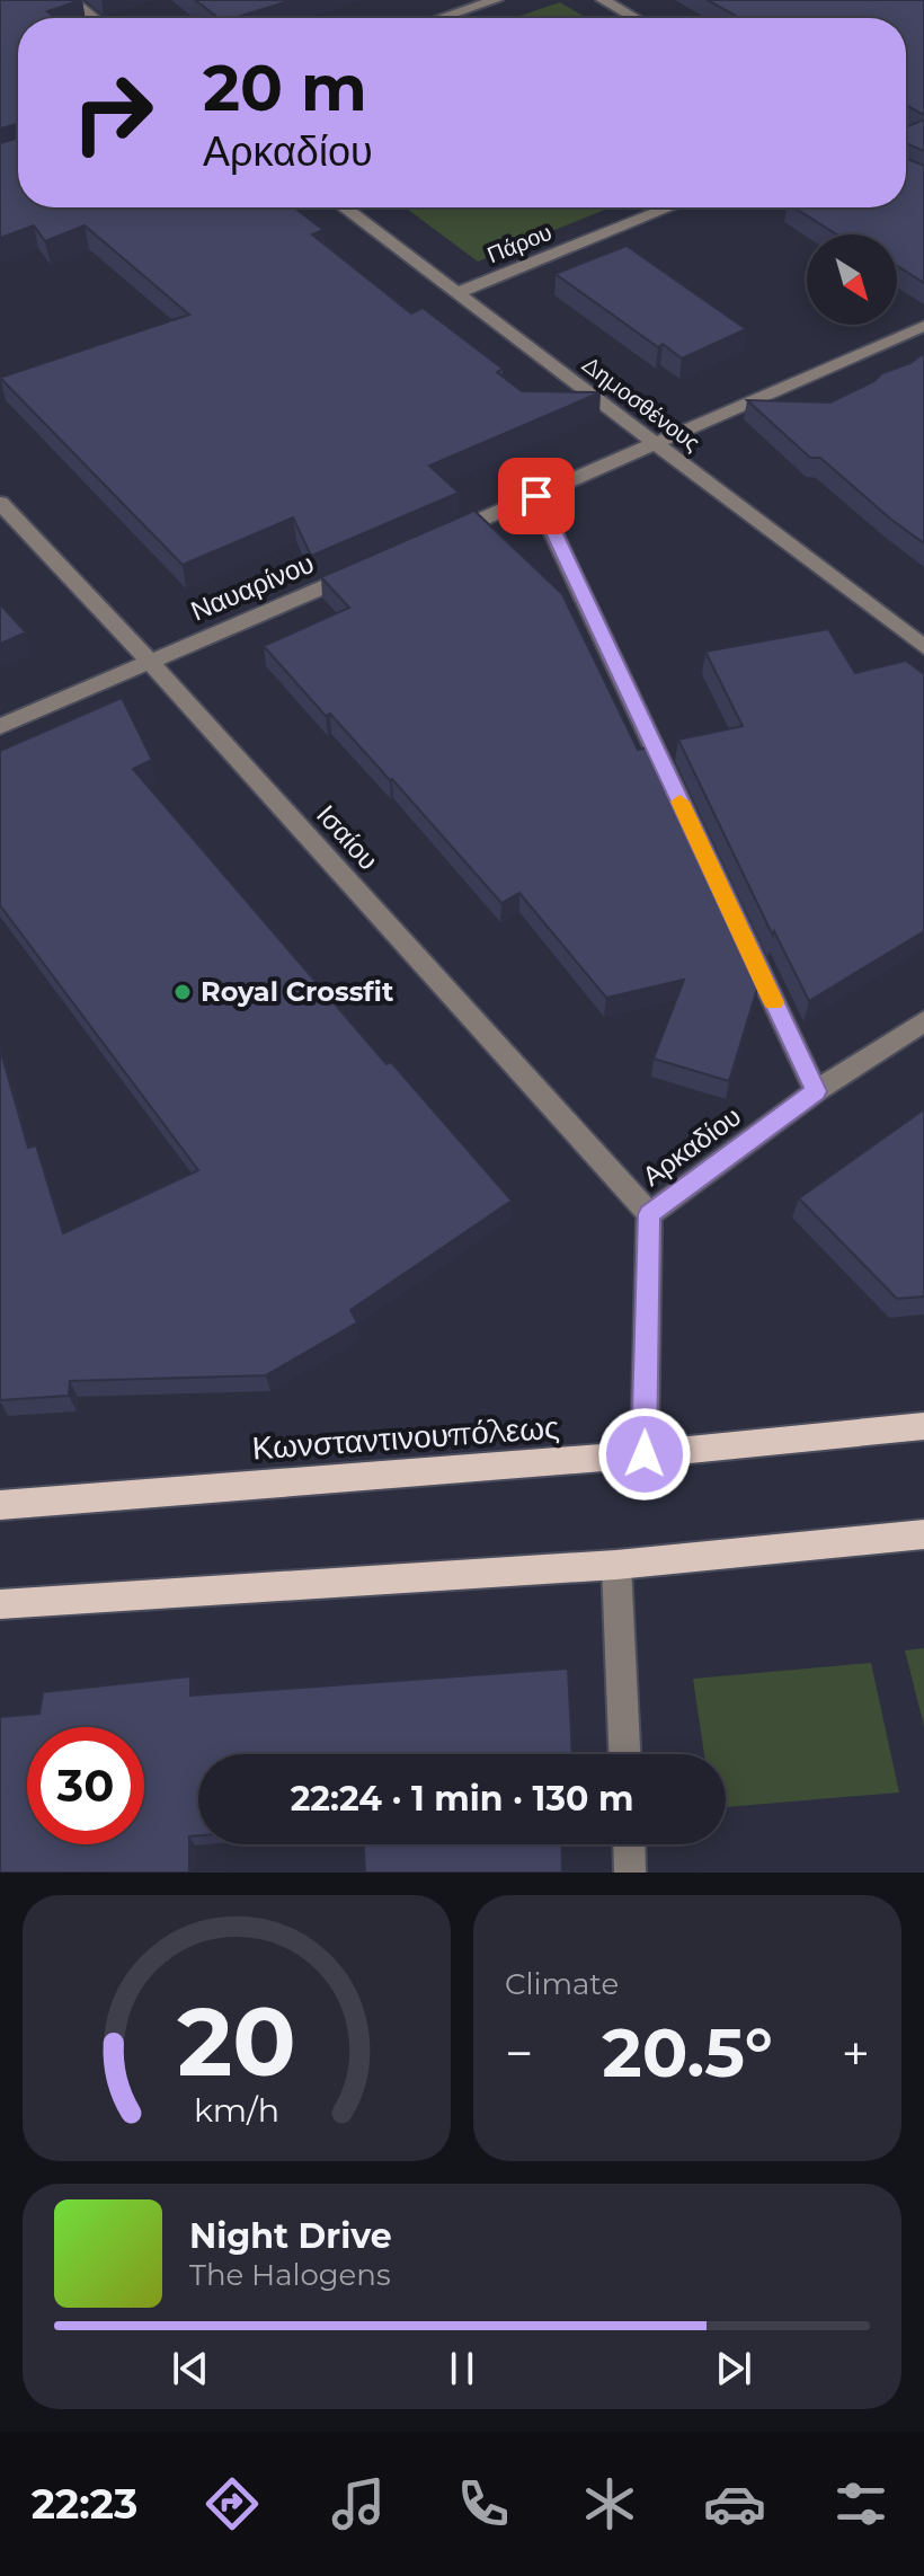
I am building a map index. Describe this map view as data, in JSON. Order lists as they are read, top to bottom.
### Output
{
  "streets": {
    "main road": ["Κωνσταντινουπόλεως"],
    "street": [
      "Πάρου",
      "Δημοσθένους",
      "Ναυαρίνου",
      "Ισαίου",
      "Αρκαδίου"
    ]
  },
  "crossings": [
    ["Πάρου", "Δημοσθένους"],
    ["Ναυαρίνου", "Ισαίου"],
    ["Ισαίου", "Αρκαδίου"],
    ["Αρκαδίου", "Κωνσταντινουπόλεως"]
  ],
  "places": ["Royal Crossfit"],
  "north": "bottom right",
  "page": {
    "turn": ["20 m", "Αρκαδίου"],
    "limit": "30",
    "trip": "22:24 · 1 min · 130 m",
    "tile": "Climate",
    "heat": ["−", "20.5°", "+"],
    "song": ["Night Drive", "The Halogens"],
    "tabs": "22:23",
    "gauge": ["20", "km/h"]
  }
}
